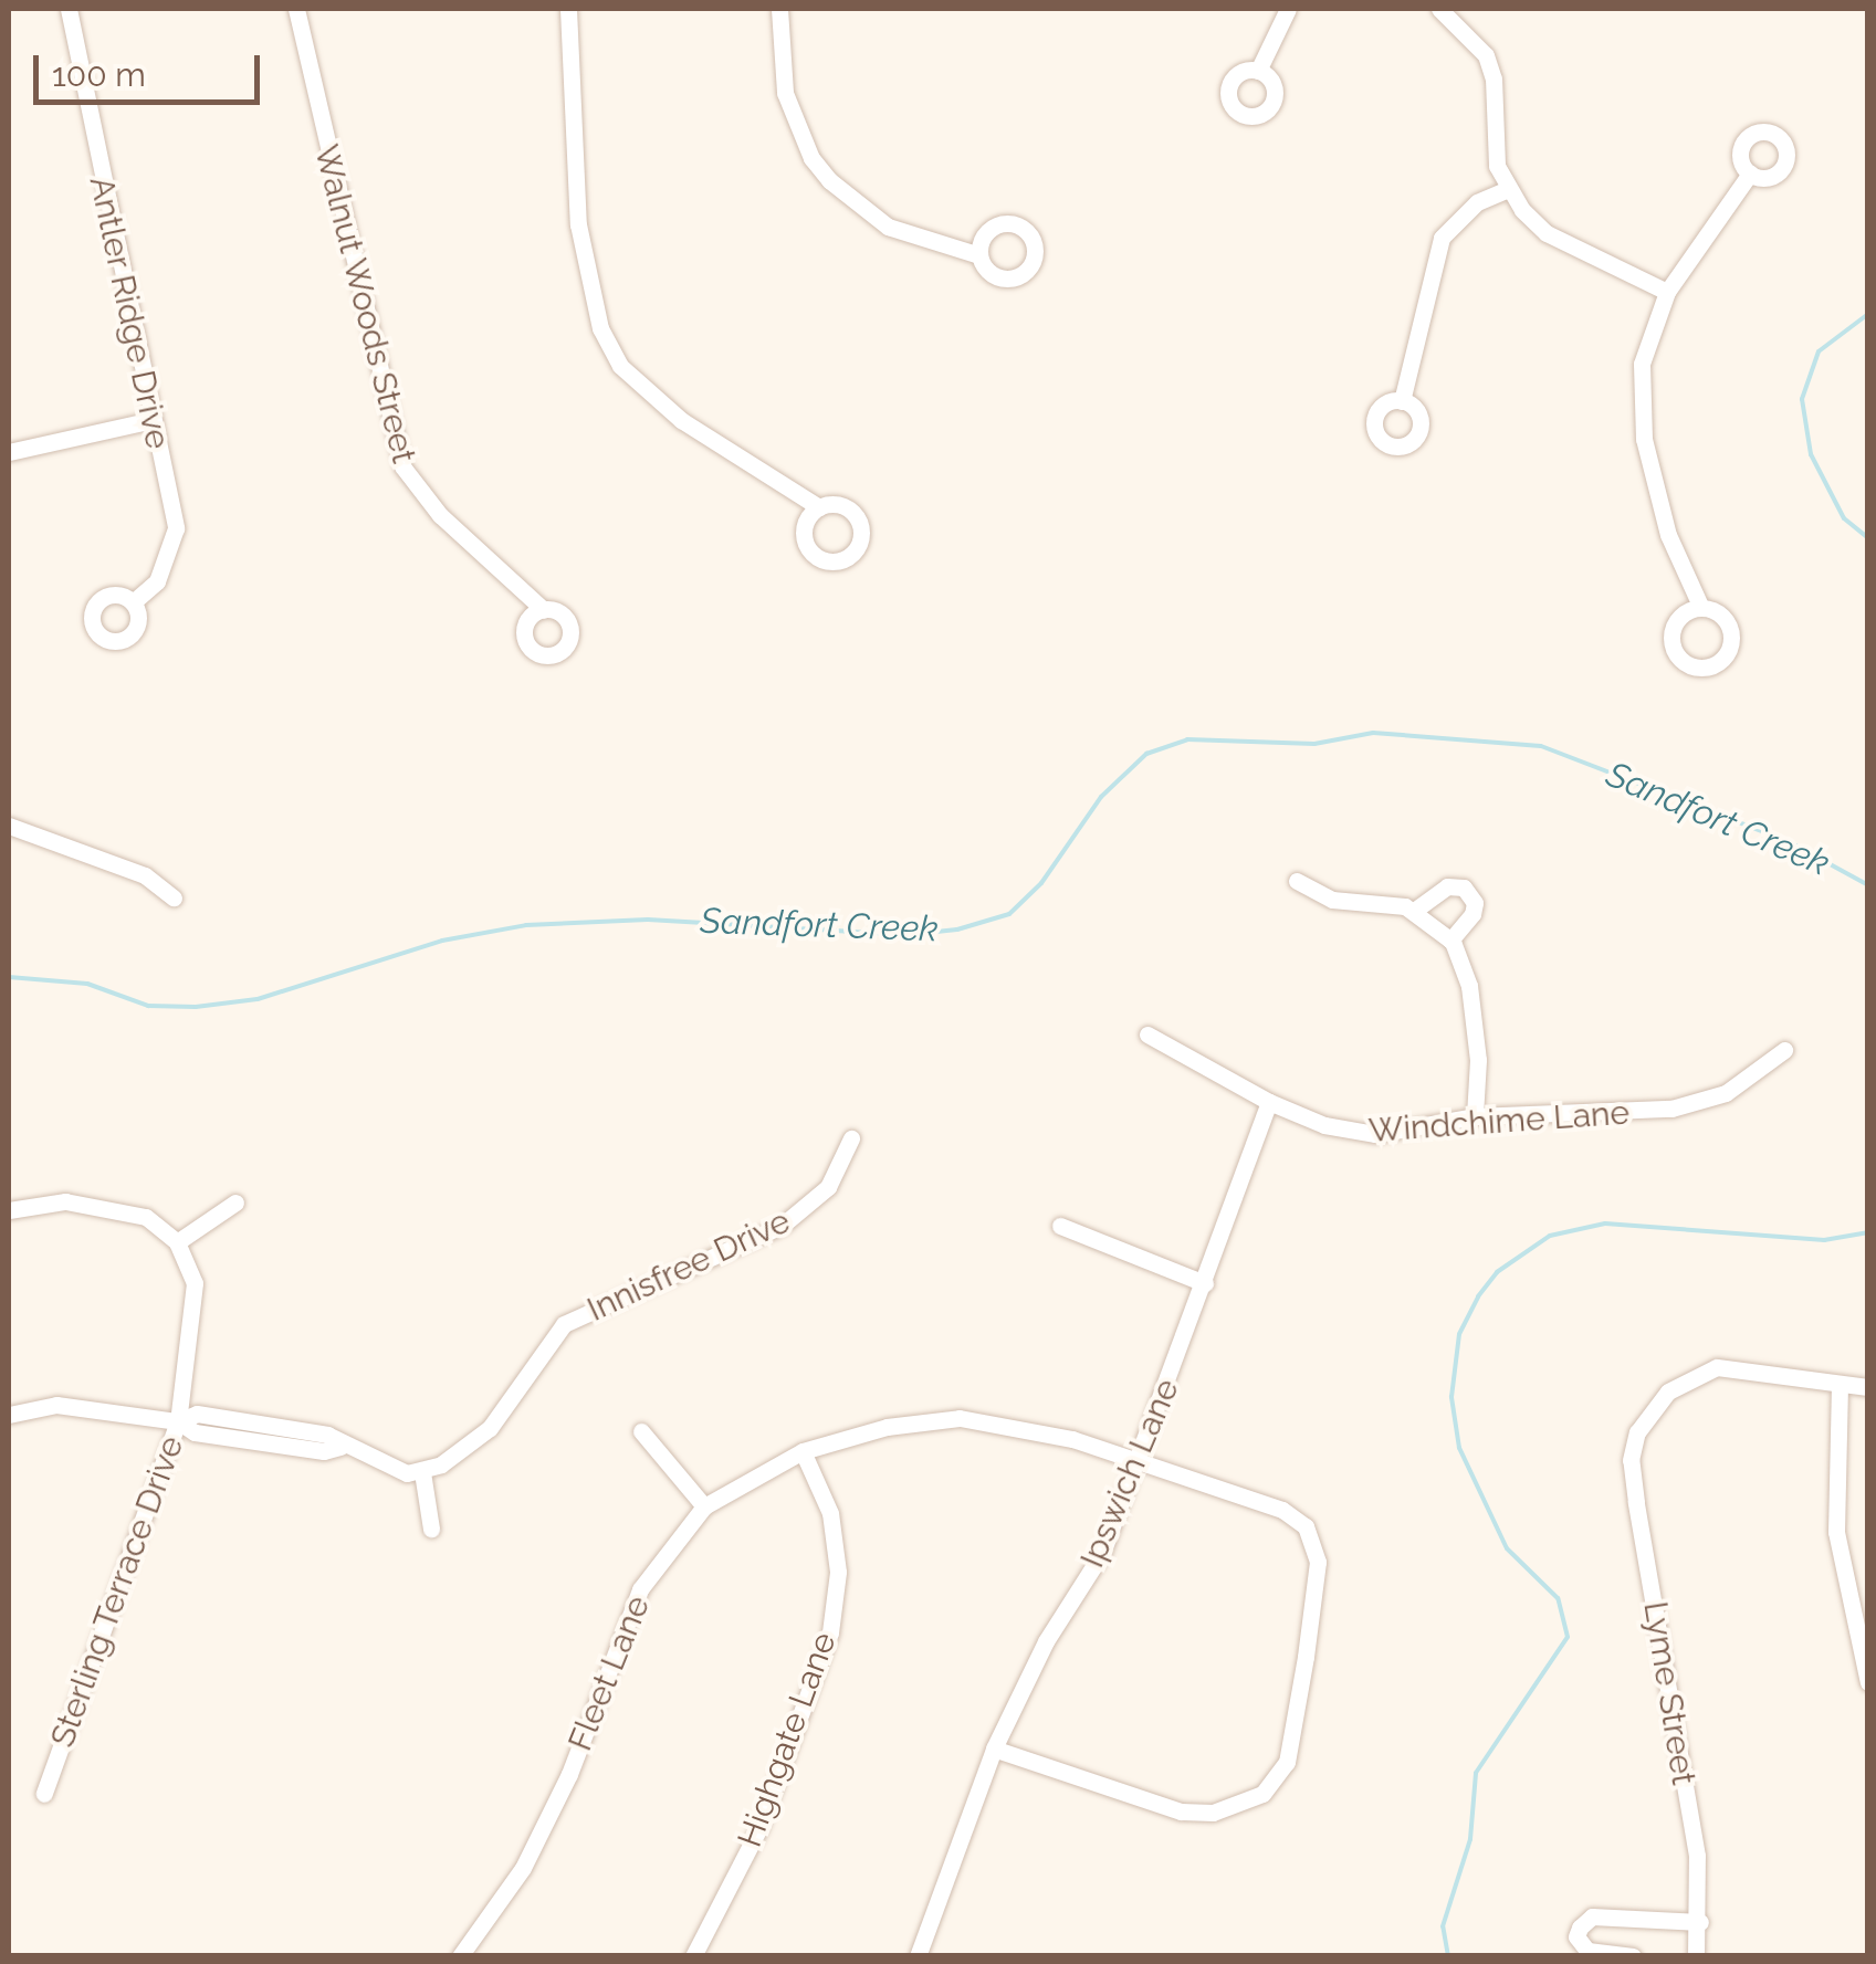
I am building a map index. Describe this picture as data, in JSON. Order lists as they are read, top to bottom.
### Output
{
  "streets": {
    "street": [
      "Walnut Woods Street",
      "Antler Ridge Drive",
      "Windchime Lane",
      "Innisfree Drive",
      "Ipswich Lane",
      "Sterling Terrace Drive",
      "Fleet Lane",
      "Lyme Street",
      "Highgate Lane"
    ]
  },
  "crossings": [
    ["Windchime Lane", "Ipswich Lane"],
    ["Ipswich Lane", "Fleet Lane"],
    ["Fleet Lane", "Highgate Lane"]
  ],
  "water": ["Sandfort Creek"],
  "scale_bar": "100 m"
}
